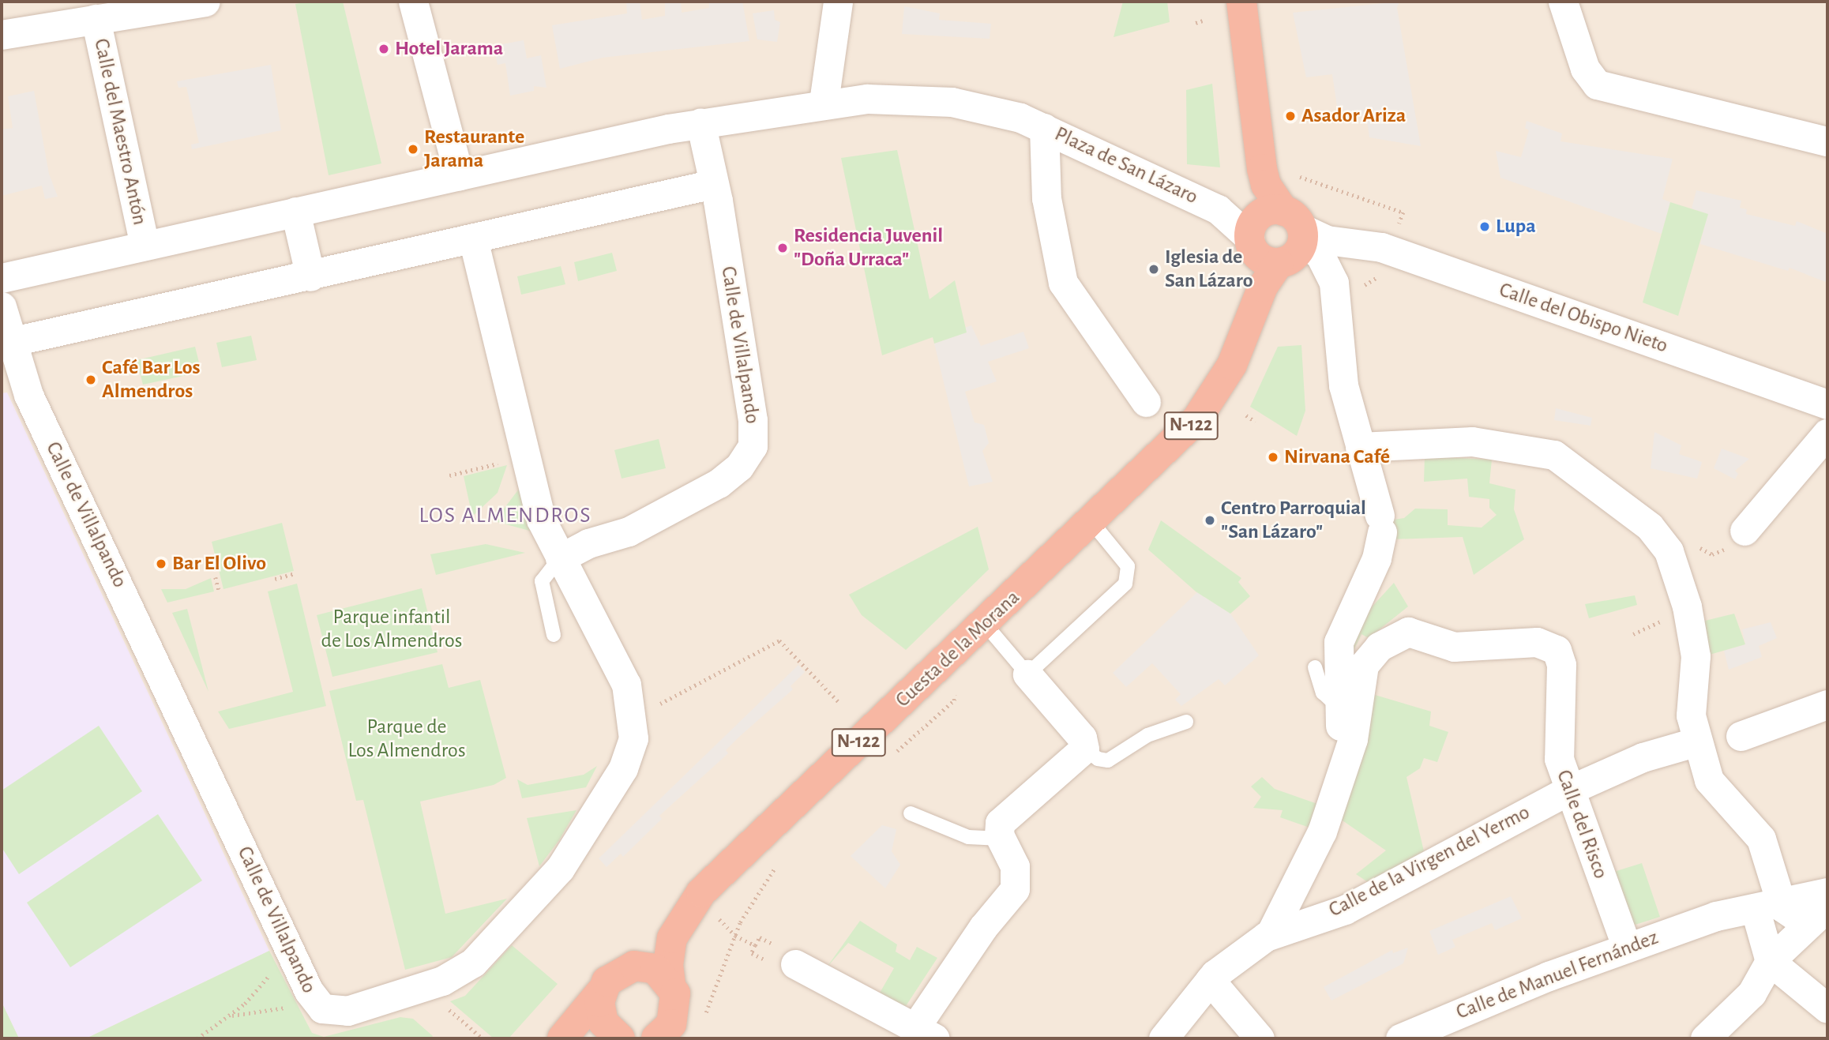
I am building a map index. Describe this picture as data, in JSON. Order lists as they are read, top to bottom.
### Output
{
  "streets": {
    "highway": ["N-122", "Cuesta de la Morana"],
    "street": [
      "Calle del Maestro Antón",
      "Plaza de San Lázaro",
      "Calle del Obispo Nieto",
      "Calle de Villalpando",
      "Calle del Risco",
      "Calle de la Virgen del Yermo",
      "Calle de Manuel Fernández"
    ]
  },
  "crossings": [
    ["Plaza de San Lázaro", "Calle del Obispo Nieto"],
    ["Plaza de San Lázaro", "Cuesta de la Morana"],
    ["Calle del Obispo Nieto", "Cuesta de la Morana"],
    ["N-122", "Cuesta de la Morana"],
    ["Calle del Risco", "Calle de la Virgen del Yermo"],
    ["Calle del Risco", "Calle de Manuel Fernández"]
  ],
  "districts": ["LOS ALMENDROS"],
  "parks": ["Parque infantil de Los Almendros", "Parque de Los Almendros"],
  "places": [
    "Hotel Jarama",
    "Asador Ariza",
    "Restaurante Jarama",
    "Lupa",
    "Residencia Juvenil \"Doña Urraca\"",
    "Iglesia de San Lázaro",
    "Café Bar Los Almendros",
    "Nirvana Café",
    "Centro Parroquial \"San Lázaro\"",
    "Bar El Olivo"
  ]
}
